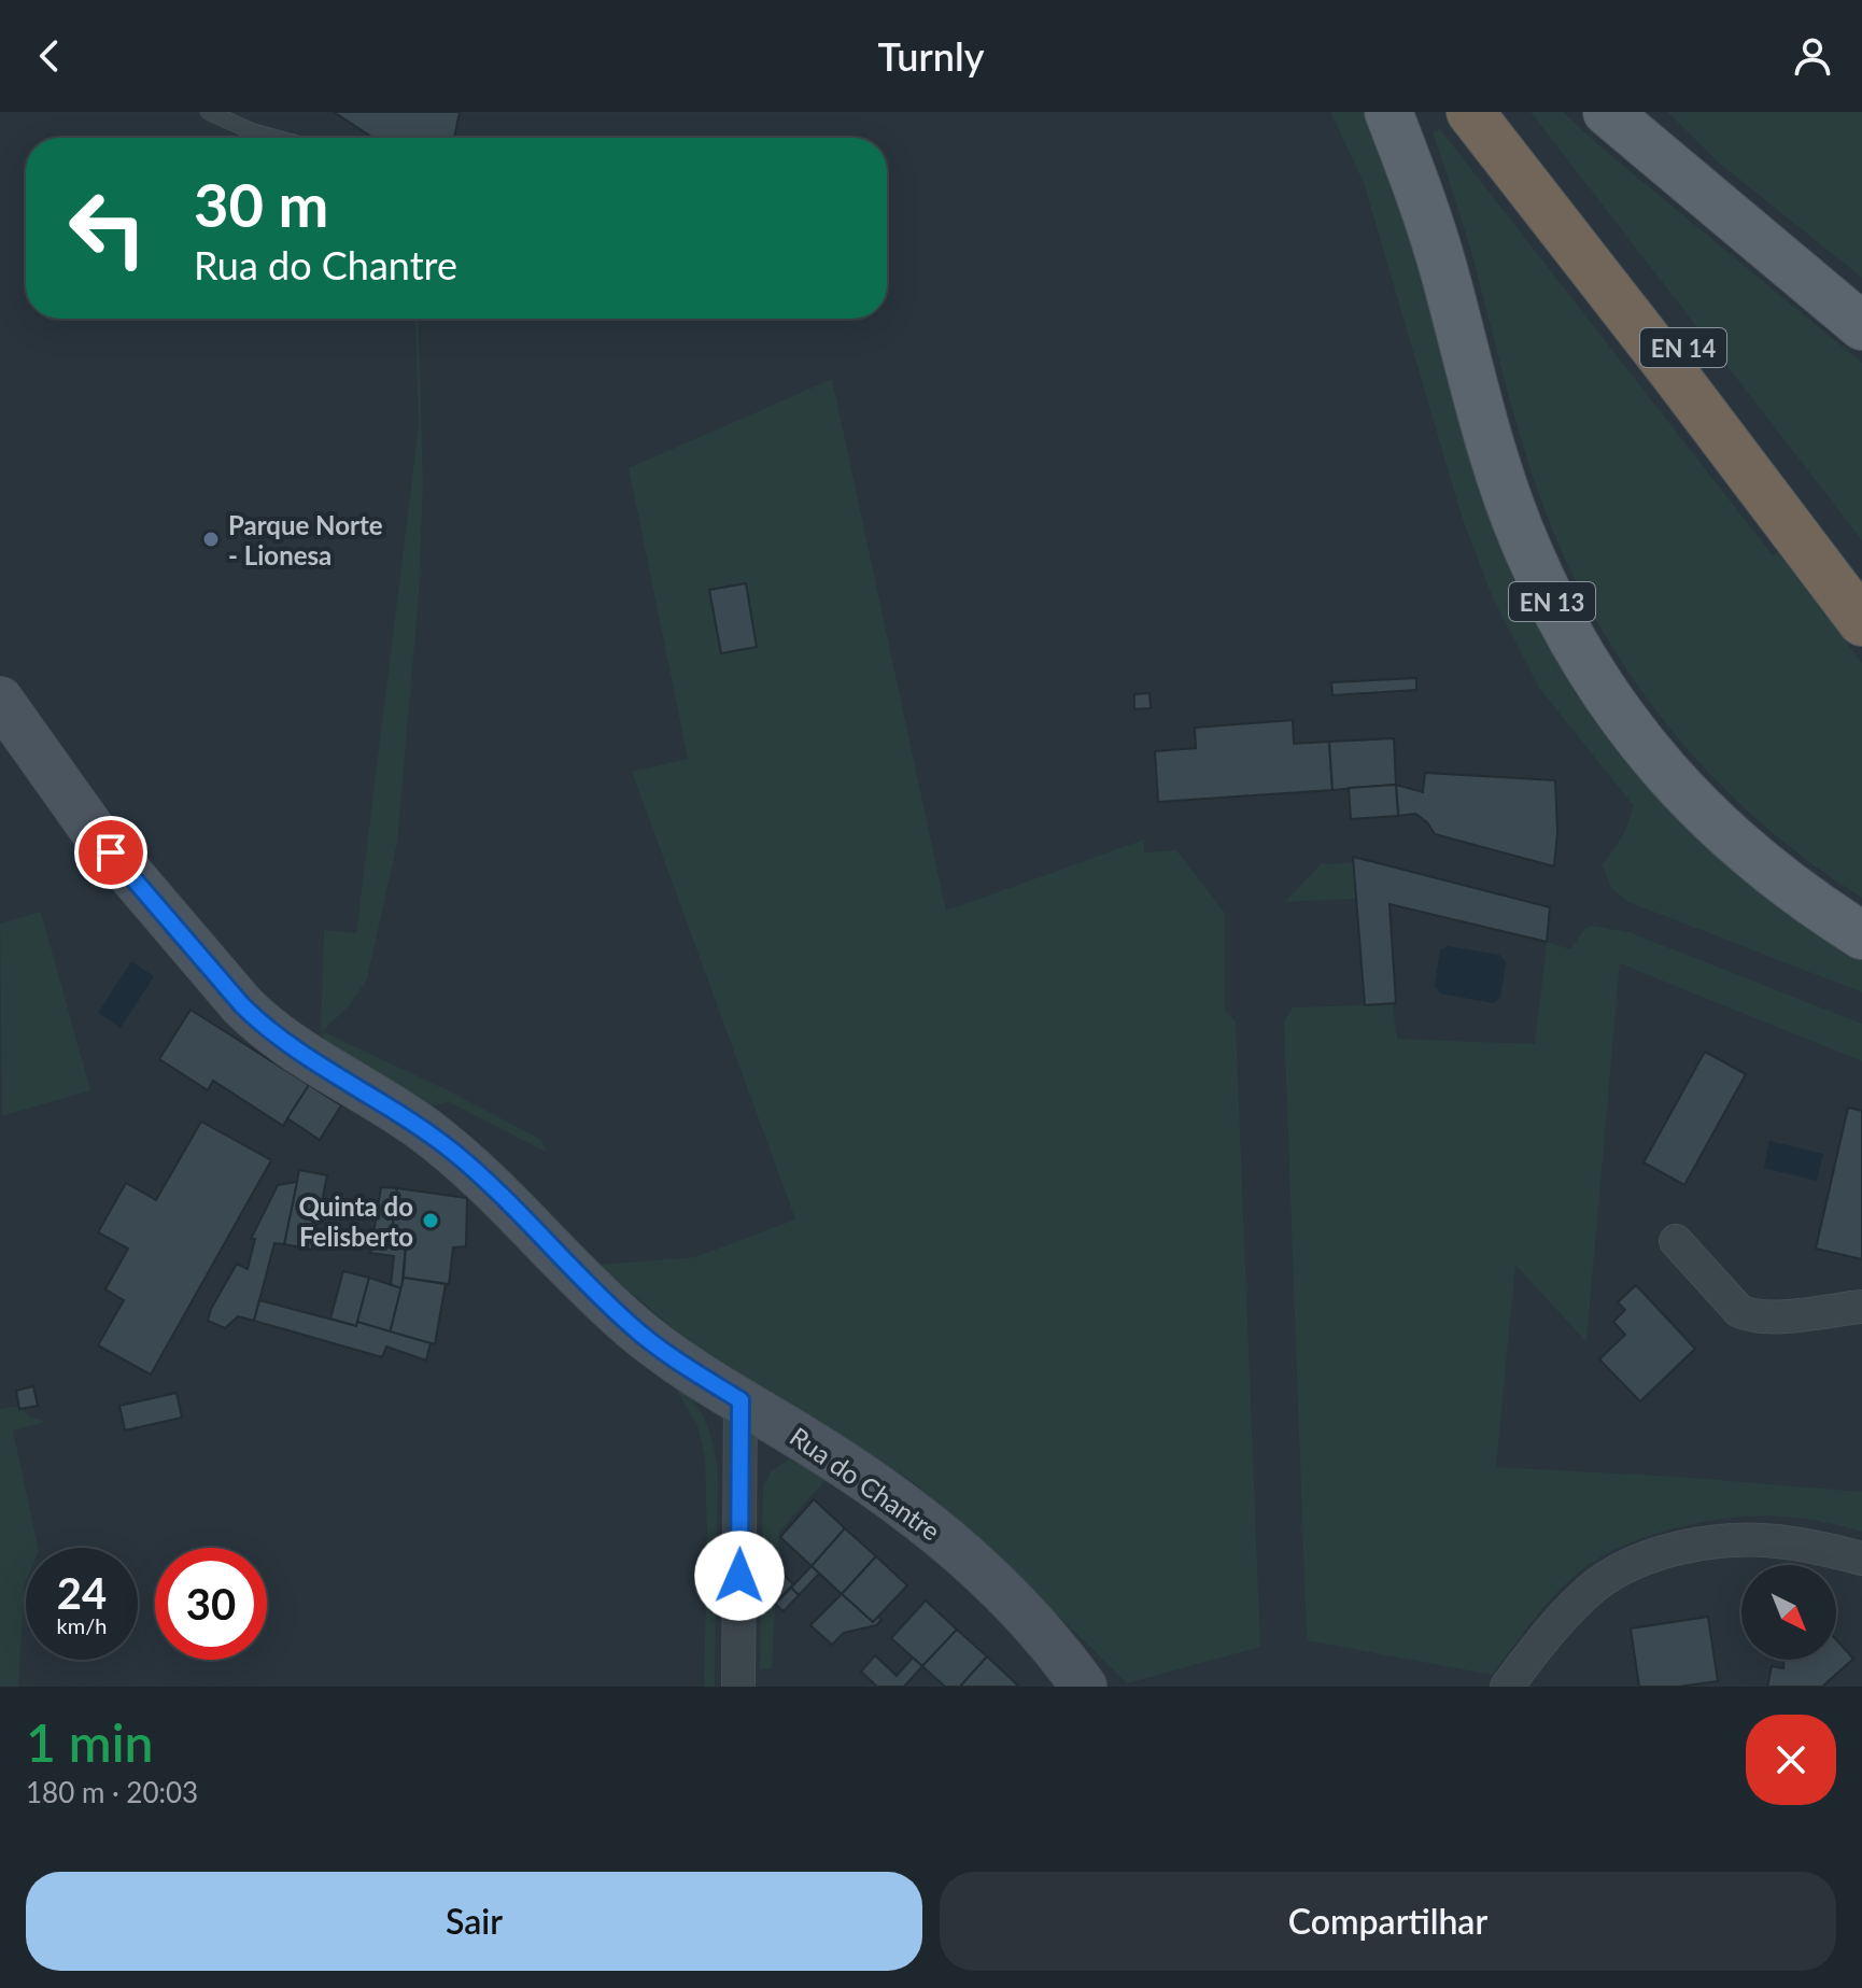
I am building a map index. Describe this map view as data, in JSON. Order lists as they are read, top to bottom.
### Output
{
  "streets": {
    "highway": ["EN 14"],
    "main road": ["EN 13"],
    "street": ["Rua do Chantre"]
  },
  "places": ["Parque Norte - Lionesa", "Quinta do Felisberto"],
  "north": "bottom right",
  "page": {
    "header": "Turnly",
    "turn": ["30 m", "Rua do Chantre"],
    "speed": "24 km/h",
    "limit": "30",
    "heading": ["1 min", "180 m · 20:03"],
    "buttons": ["Sair", "Compartilhar"]
  }
}
